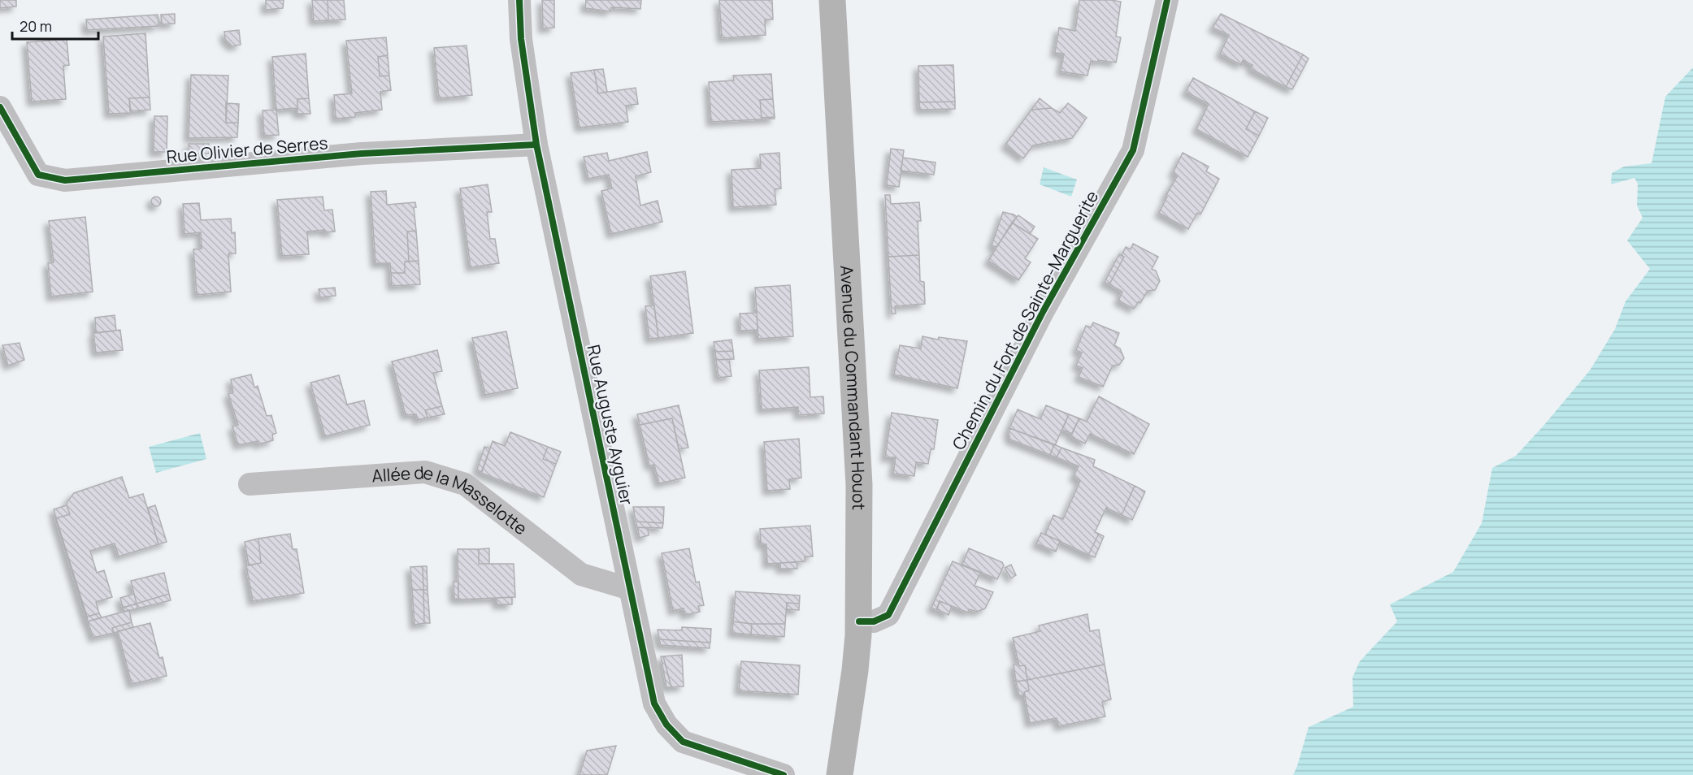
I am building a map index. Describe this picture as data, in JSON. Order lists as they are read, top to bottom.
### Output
{
  "streets": {
    "main road": ["Avenue du Commandant Houot"],
    "street": [
      "Rue Olivier de Serres",
      "Chemin du Fort de Sainte-Marguerite",
      "Rue Auguste Ayguier",
      "Allée de la Masselotte"
    ]
  },
  "crossings": [
    ["Rue Olivier de Serres", "Rue Auguste Ayguier"],
    ["Chemin du Fort de Sainte-Marguerite", "Avenue du Commandant Houot"],
    ["Rue Auguste Ayguier", "Allée de la Masselotte"]
  ],
  "scale_bar": "20 m"
}
